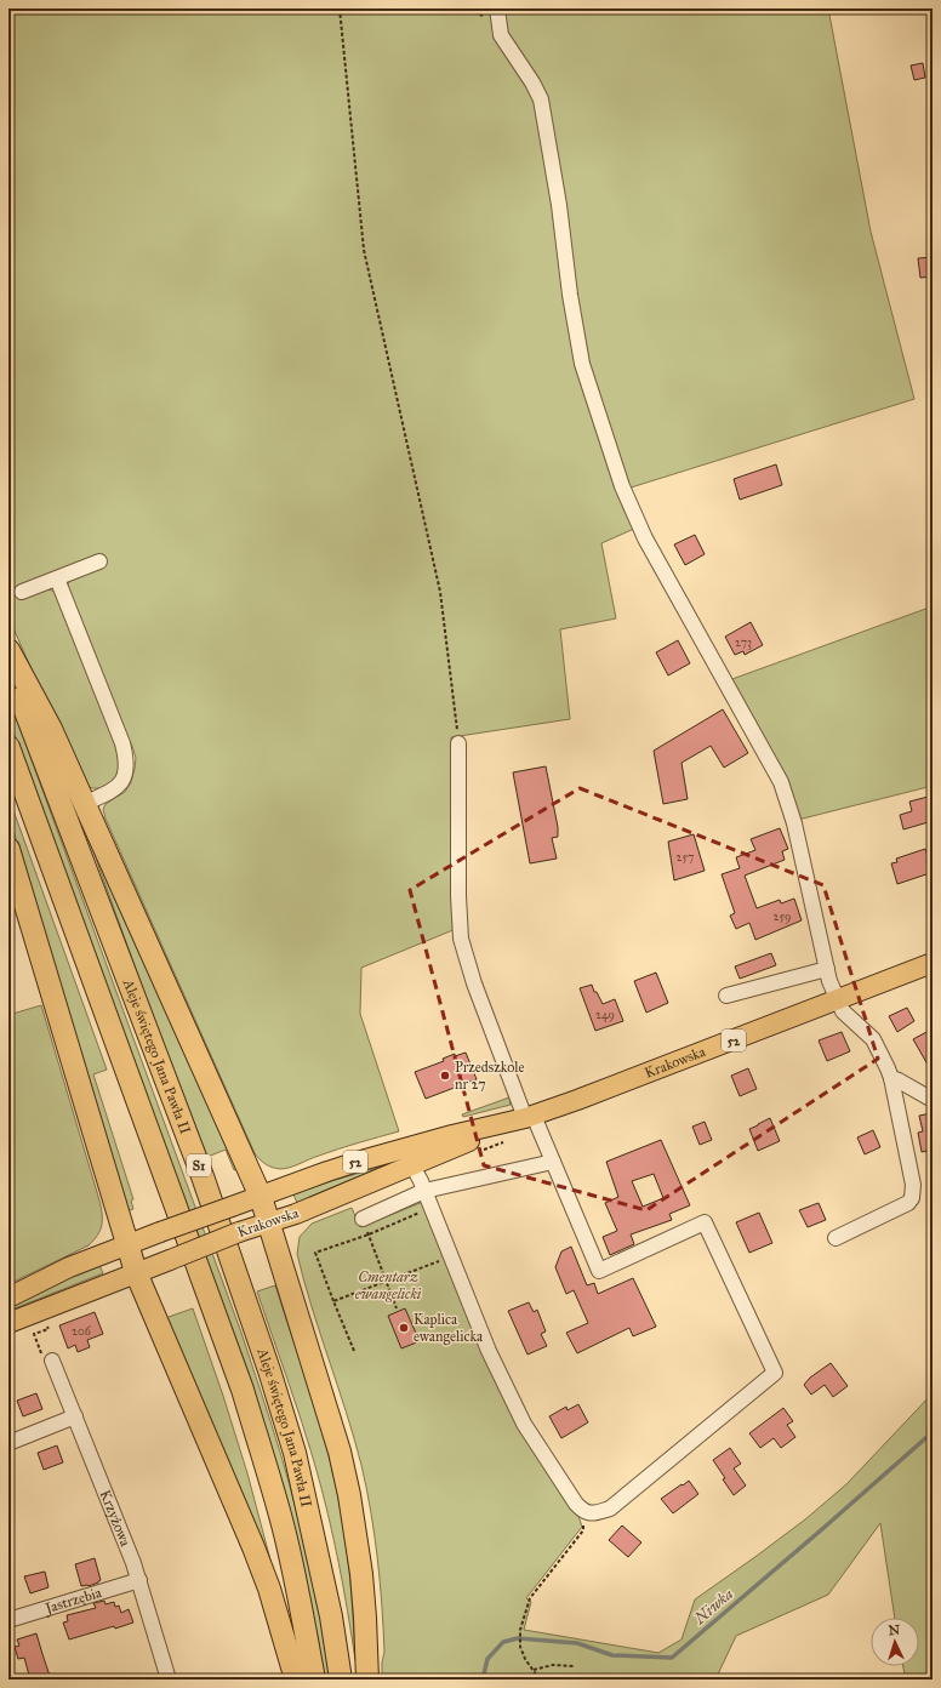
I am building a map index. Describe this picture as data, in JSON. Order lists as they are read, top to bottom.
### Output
{
  "streets": {
    "highway": ["Aleje świętego Jana Pawła II", "S1"],
    "main road": ["52", "Krakowska"],
    "street": ["Krzyżowa", "Jastrzębia"]
  },
  "crossings": [
    ["Krzyżowa", "Jastrzębia"]
  ],
  "water": ["Niwka"],
  "parks": ["Cmentarz ewangelicki"],
  "places": ["Przedszkole nr 27", "Kaplica ewangelicka"],
  "house_numbers": [
    "273",
    "257",
    "259",
    "249",
    "206"
  ],
  "north": "top"
}
